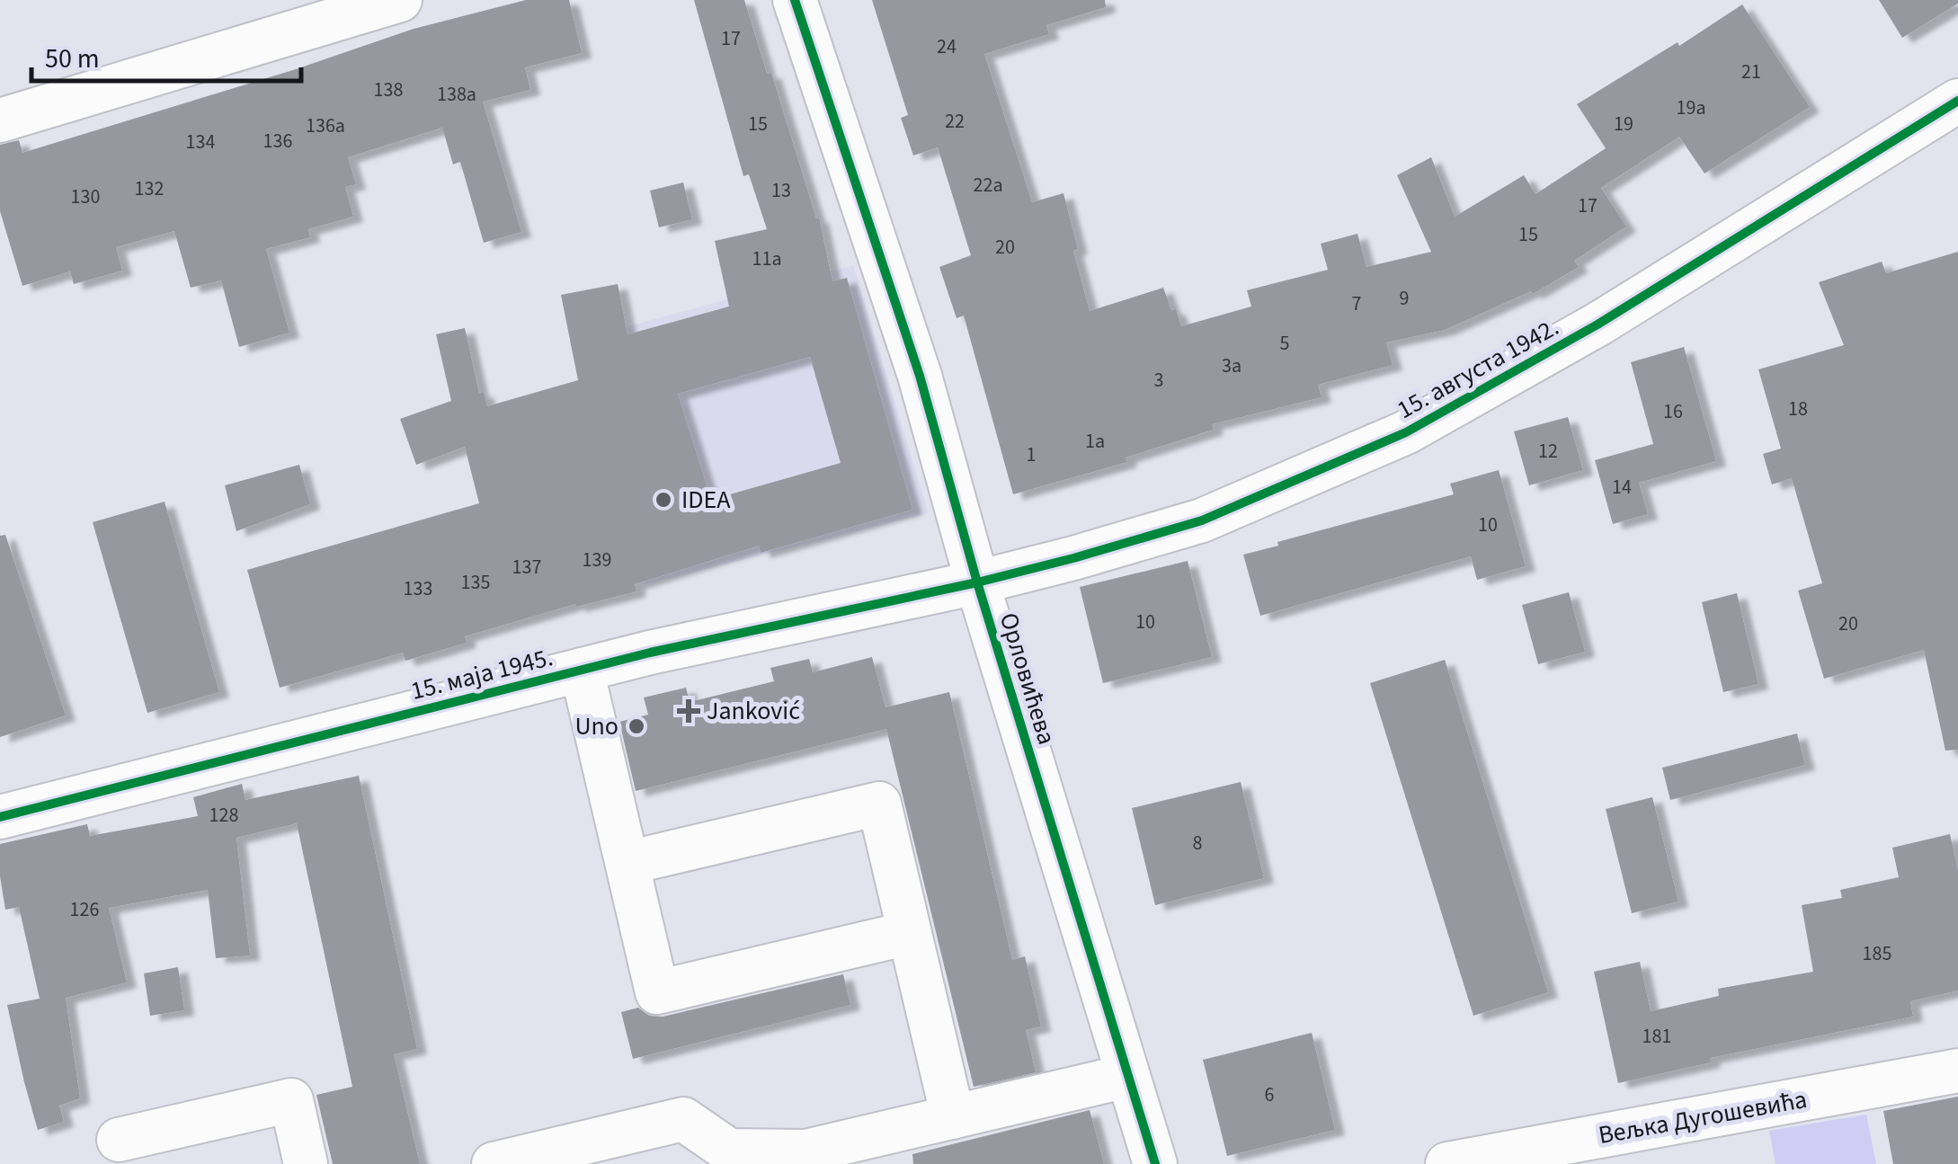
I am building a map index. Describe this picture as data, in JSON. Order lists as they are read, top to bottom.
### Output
{
  "streets": {
    "street": [
      "15. августа 1942.",
      "15. маја 1945.",
      "Орловићева",
      "Вељка Дугошевића"
    ]
  },
  "crossings": [
    ["15. августа 1942.", "15. маја 1945."],
    ["15. августа 1942.", "Орловићева"],
    ["15. маја 1945.", "Орловићева"]
  ],
  "places": {
    "other": ["IDEA", "Uno"],
    "health": ["Janković"]
  },
  "house_numbers": [
    "17",
    "24",
    "21",
    "138",
    "138a",
    "19a",
    "22",
    "15",
    "19",
    "136a",
    "136",
    "134",
    "22a",
    "132",
    "13",
    "130",
    "17",
    "15",
    "20",
    "11a",
    "9",
    "7",
    "5",
    "3a",
    "3",
    "18",
    "16",
    "1a",
    "12",
    "1",
    "14",
    "10",
    "139",
    "137",
    "135",
    "133",
    "10",
    "20",
    "128",
    "8",
    "126",
    "185",
    "181",
    "6"
  ],
  "scale_bar": "50 m"
}
